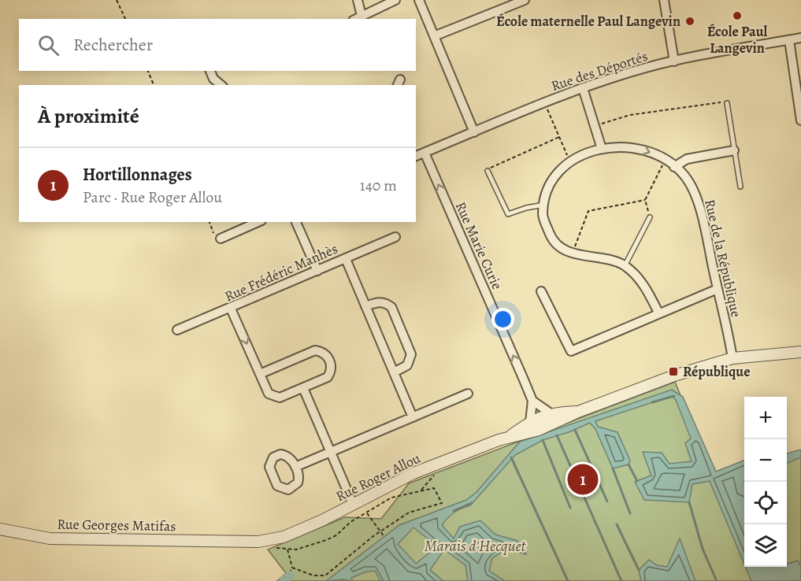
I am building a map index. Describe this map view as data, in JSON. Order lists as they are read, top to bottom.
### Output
{
  "streets": {
    "street": [
      "Rue des Déportés",
      "Rue Marie Curie",
      "Rue de la République",
      "Rue Frédéric Manhès",
      "Rue Roger Allou",
      "Rue Georges Matifas"
    ]
  },
  "crossings": [
    ["Rue des Déportés", "Rue Marie Curie"],
    ["Rue de la République", "Rue Roger Allou"],
    ["Rue Roger Allou", "Rue Georges Matifas"]
  ],
  "one_way": ["Rue Marie Curie"],
  "water": ["Marais d'Hecquet"],
  "places": {
    "other": ["École Paul Langevin", "École maternelle Paul Langevin"],
    "transit": ["République"]
  },
  "page": {
    "search": "Rechercher",
    "heading": "À proximité",
    "list": [
      {
        "mark": "1",
        "name": "Hortillonnages",
        "note": "Parc · Rue Roger Allou",
        "value": "140 m"
      }
    ],
    "map_buttons": ["+", "−"],
    "pins": "1"
  }
}
